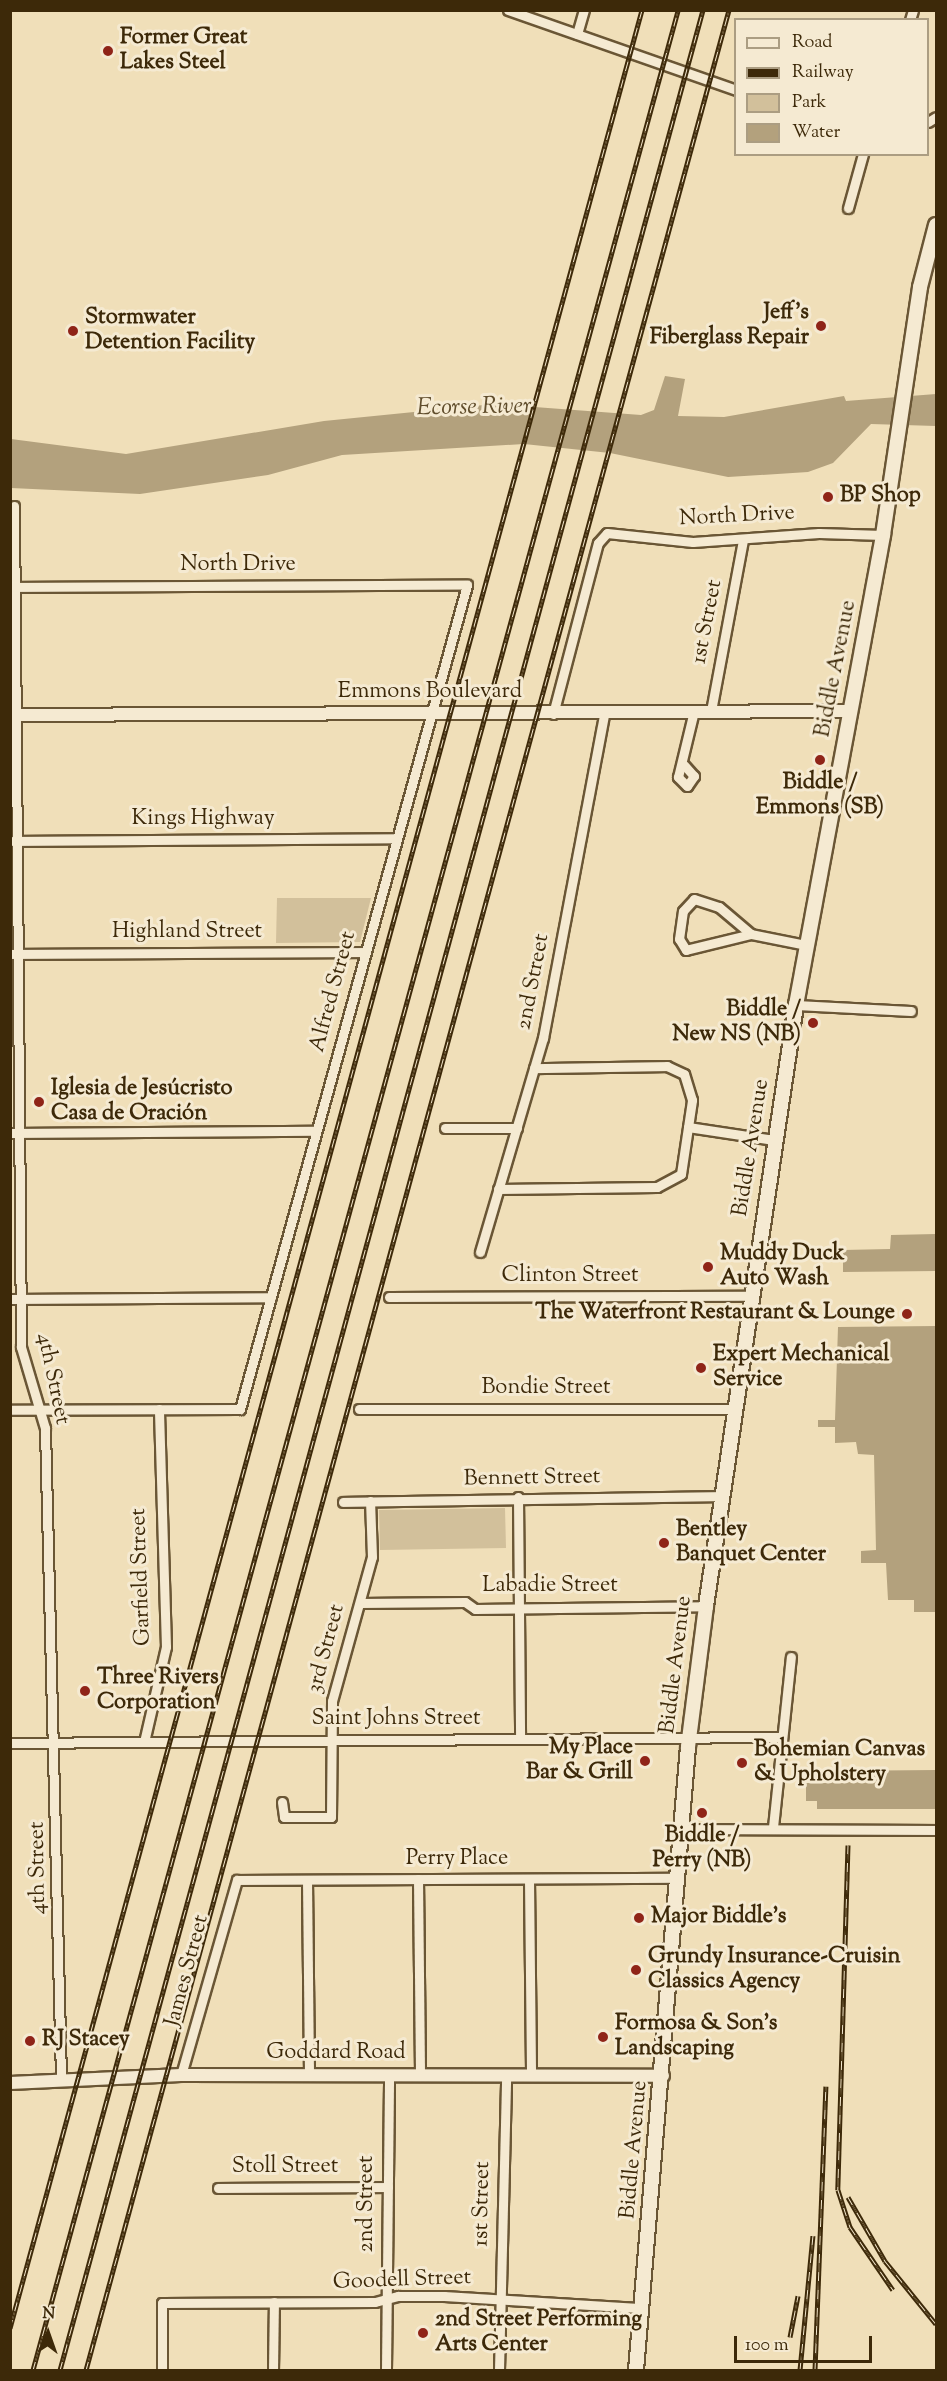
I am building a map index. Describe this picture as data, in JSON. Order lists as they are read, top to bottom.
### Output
{
  "streets": {
    "main road": ["Biddle Avenue"],
    "street": [
      "North Drive",
      "1st Street",
      "Emmons Boulevard",
      "Kings Highway",
      "Highland Street",
      "2nd Street",
      "Alfred Street",
      "Clinton Street",
      "4th Street",
      "Bondie Street",
      "Bennett Street",
      "Garfield Street",
      "Labadie Street",
      "3rd Street",
      "Saint Johns Street",
      "Perry Place",
      "James Street",
      "Goddard Road",
      "Stoll Street",
      "Goodell Street"
    ]
  },
  "crossings": [
    ["North Drive", "1st Street"],
    ["North Drive", "Biddle Avenue"],
    ["North Drive", "Emmons Boulevard"],
    ["North Drive", "Alfred Street"],
    ["North Drive", "4th Street"],
    ["1st Street", "Emmons Boulevard"],
    ["1st Street", "Goddard Road"],
    ["1st Street", "Goodell Street"],
    ["Biddle Avenue", "Emmons Boulevard"],
    ["Biddle Avenue", "Clinton Street"],
    ["Biddle Avenue", "Bondie Street"],
    ["Biddle Avenue", "Bennett Street"],
    ["Biddle Avenue", "Labadie Street"],
    ["Biddle Avenue", "Saint Johns Street"],
    ["Biddle Avenue", "Perry Place"],
    ["Biddle Avenue", "Goddard Road"],
    ["Biddle Avenue", "Goodell Street"],
    ["Emmons Boulevard", "2nd Street"],
    ["Emmons Boulevard", "Alfred Street"],
    ["Emmons Boulevard", "4th Street"],
    ["Kings Highway", "Alfred Street"],
    ["Kings Highway", "4th Street"],
    ["Highland Street", "Alfred Street"],
    ["Highland Street", "4th Street"],
    ["2nd Street", "Goddard Road"],
    ["2nd Street", "Stoll Street"],
    ["2nd Street", "Goodell Street"],
    ["Alfred Street", "Garfield Street"],
    ["4th Street", "Saint Johns Street"],
    ["4th Street", "Goddard Road"],
    ["Bennett Street", "3rd Street"],
    ["Garfield Street", "Saint Johns Street"],
    ["Labadie Street", "3rd Street"],
    ["3rd Street", "Saint Johns Street"],
    ["Perry Place", "James Street"],
    ["James Street", "Goddard Road"]
  ],
  "water": ["Ecorse River"],
  "places": [
    "Former Great Lakes Steel",
    "Jeff's Fiberglass Repair",
    "Stormwater Detention Facility",
    "BP Shop",
    "Biddle / Emmons (SB)",
    "Biddle / New NS (NB)",
    "Iglesia de Jesúcristo Casa de Oración",
    "Muddy Duck Auto Wash",
    "The Waterfront Restaurant & Lounge",
    "Expert Mechanical Service",
    "Bentley Banquet Center",
    "Three Rivers Corporation",
    "My Place Bar & Grill",
    "Bohemian Canvas & Upholstery",
    "Biddle / Perry (NB)",
    "Major Biddle's",
    "Grundy Insurance-Cruisin Classics Agency",
    "Formosa & Son's Landscaping",
    "RJ Stacey",
    "2nd Street Performing Arts Center"
  ],
  "legend": [
    "Road",
    "Railway",
    "Park",
    "Water"
  ],
  "scale_bar": "100 m",
  "north": "top"
}
